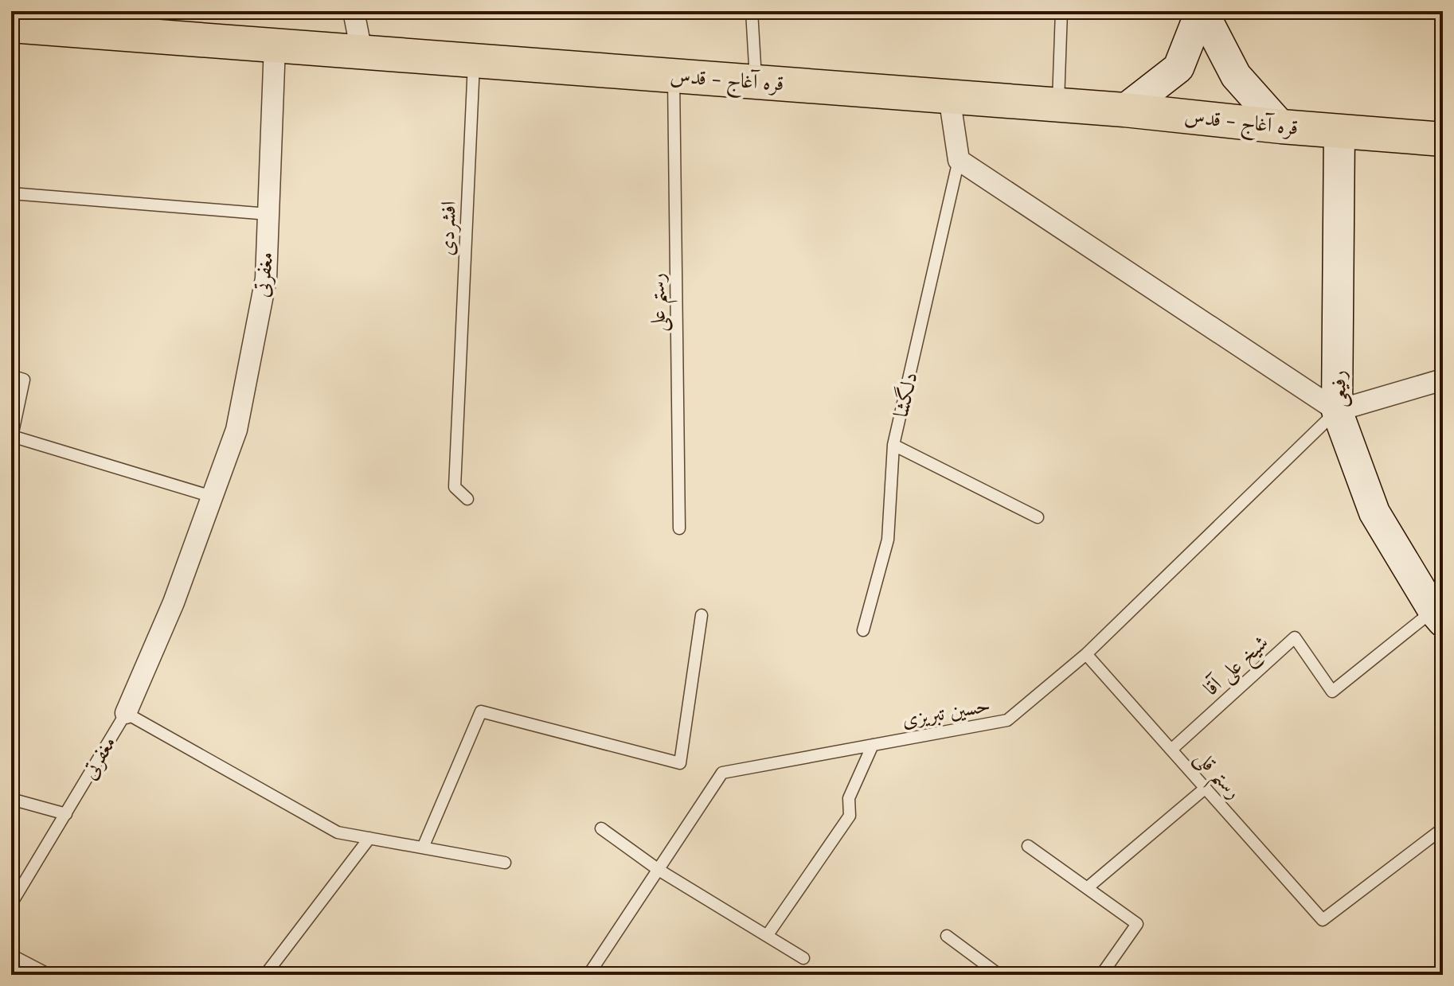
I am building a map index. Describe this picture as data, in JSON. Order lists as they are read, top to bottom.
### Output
{
  "streets": {
    "main road": ["قره آغاج - قدس", "رفیعی"],
    "street": ["مغفرتی", "دلگشا"],
    "lane": [
      "افشردی",
      "رستم علی",
      "شیخ علی آقا",
      "حسین تبریزی",
      "رستم قلی"
    ]
  },
  "crossings": [
    ["قره آغاج - قدس", "افشردی"],
    ["قره آغاج - قدس", "مغفرتی"],
    ["قره آغاج - قدس", "رستم علی"],
    ["قره آغاج - قدس", "رفیعی"],
    ["قره آغاج - قدس", "دلگشا"],
    ["رفیعی", "شیخ علی آقا"],
    ["رفیعی", "حسین تبریزی"],
    ["شیخ علی آقا", "رستم قلی"],
    ["حسین تبریزی", "رستم قلی"]
  ]
}
